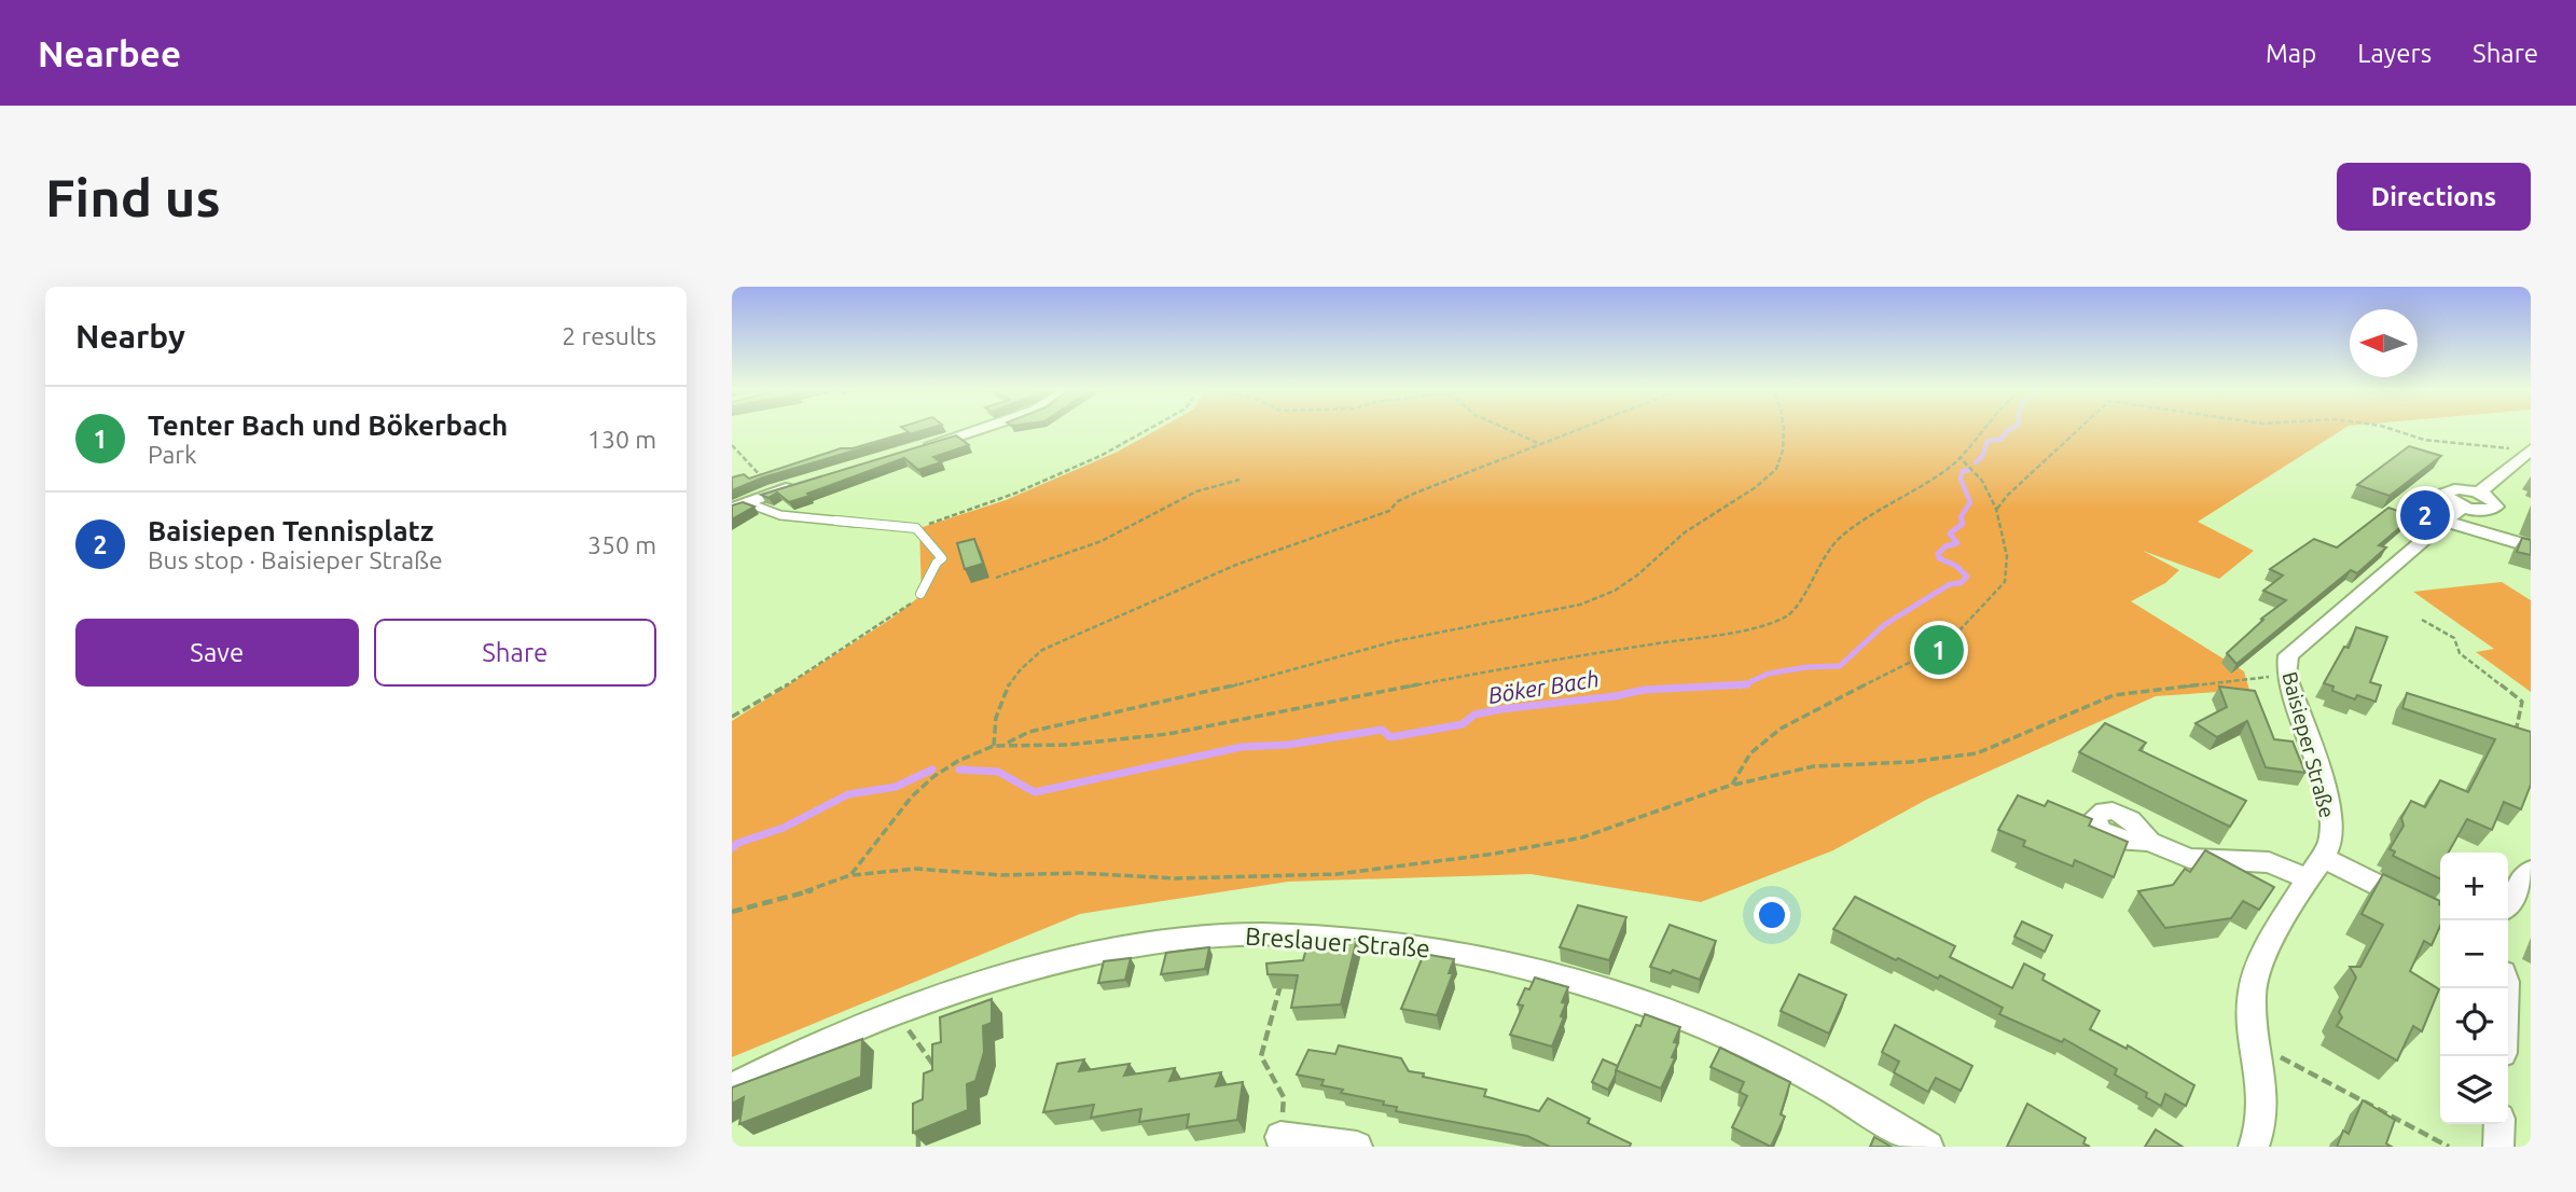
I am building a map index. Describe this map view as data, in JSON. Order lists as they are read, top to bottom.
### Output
{
  "streets": {
    "street": ["Baisieper Straße", "Breslauer Straße"]
  },
  "water": ["Böker Bach"],
  "north": "left",
  "page": {
    "header": "Nearbee",
    "nav": ["Map", "Layers", "Share"],
    "buttons": [
      "Directions",
      ["Save", "Share"]
    ],
    "title": "Find us",
    "heading": ["Nearby", "2 results"],
    "list": [
      {
        "mark": "1",
        "name": "Tenter Bach und Bökerbach",
        "note": "Park",
        "value": "130 m"
      },
      {
        "mark": "2",
        "name": "Baisiepen Tennisplatz",
        "note": "Bus stop · Baisieper Straße",
        "value": "350 m"
      }
    ],
    "pins": ["2", "1"],
    "map_buttons": ["+", "−"]
  }
}
